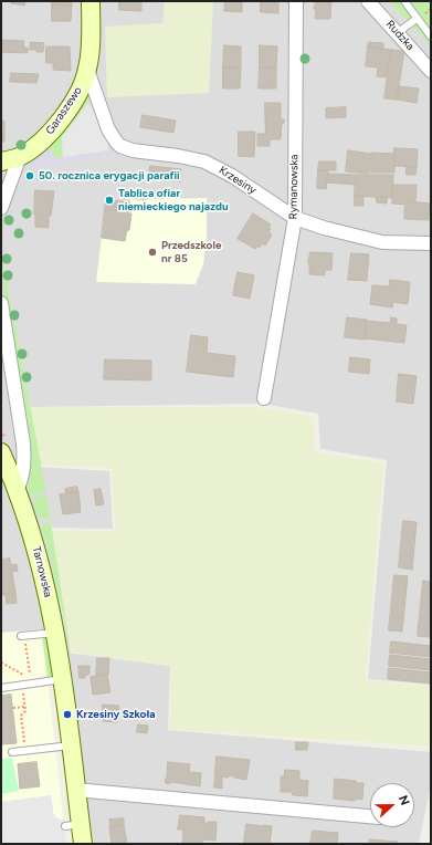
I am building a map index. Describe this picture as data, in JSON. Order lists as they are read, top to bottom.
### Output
{
  "streets": {
    "street": [
      "Rudzka",
      "Garaszewo",
      "Krzesiny",
      "Rymanowska",
      "Tarnowska"
    ]
  },
  "crossings": [
    ["Garaszewo", "Krzesiny"],
    ["Krzesiny", "Rymanowska"]
  ],
  "places": [
    "50. rocznica erygacji parafii",
    "Tablica ofiar niemieckiego najazdu",
    "Przedszkole nr 85",
    "Krzesiny Szkoła"
  ],
  "north": "right"
}
